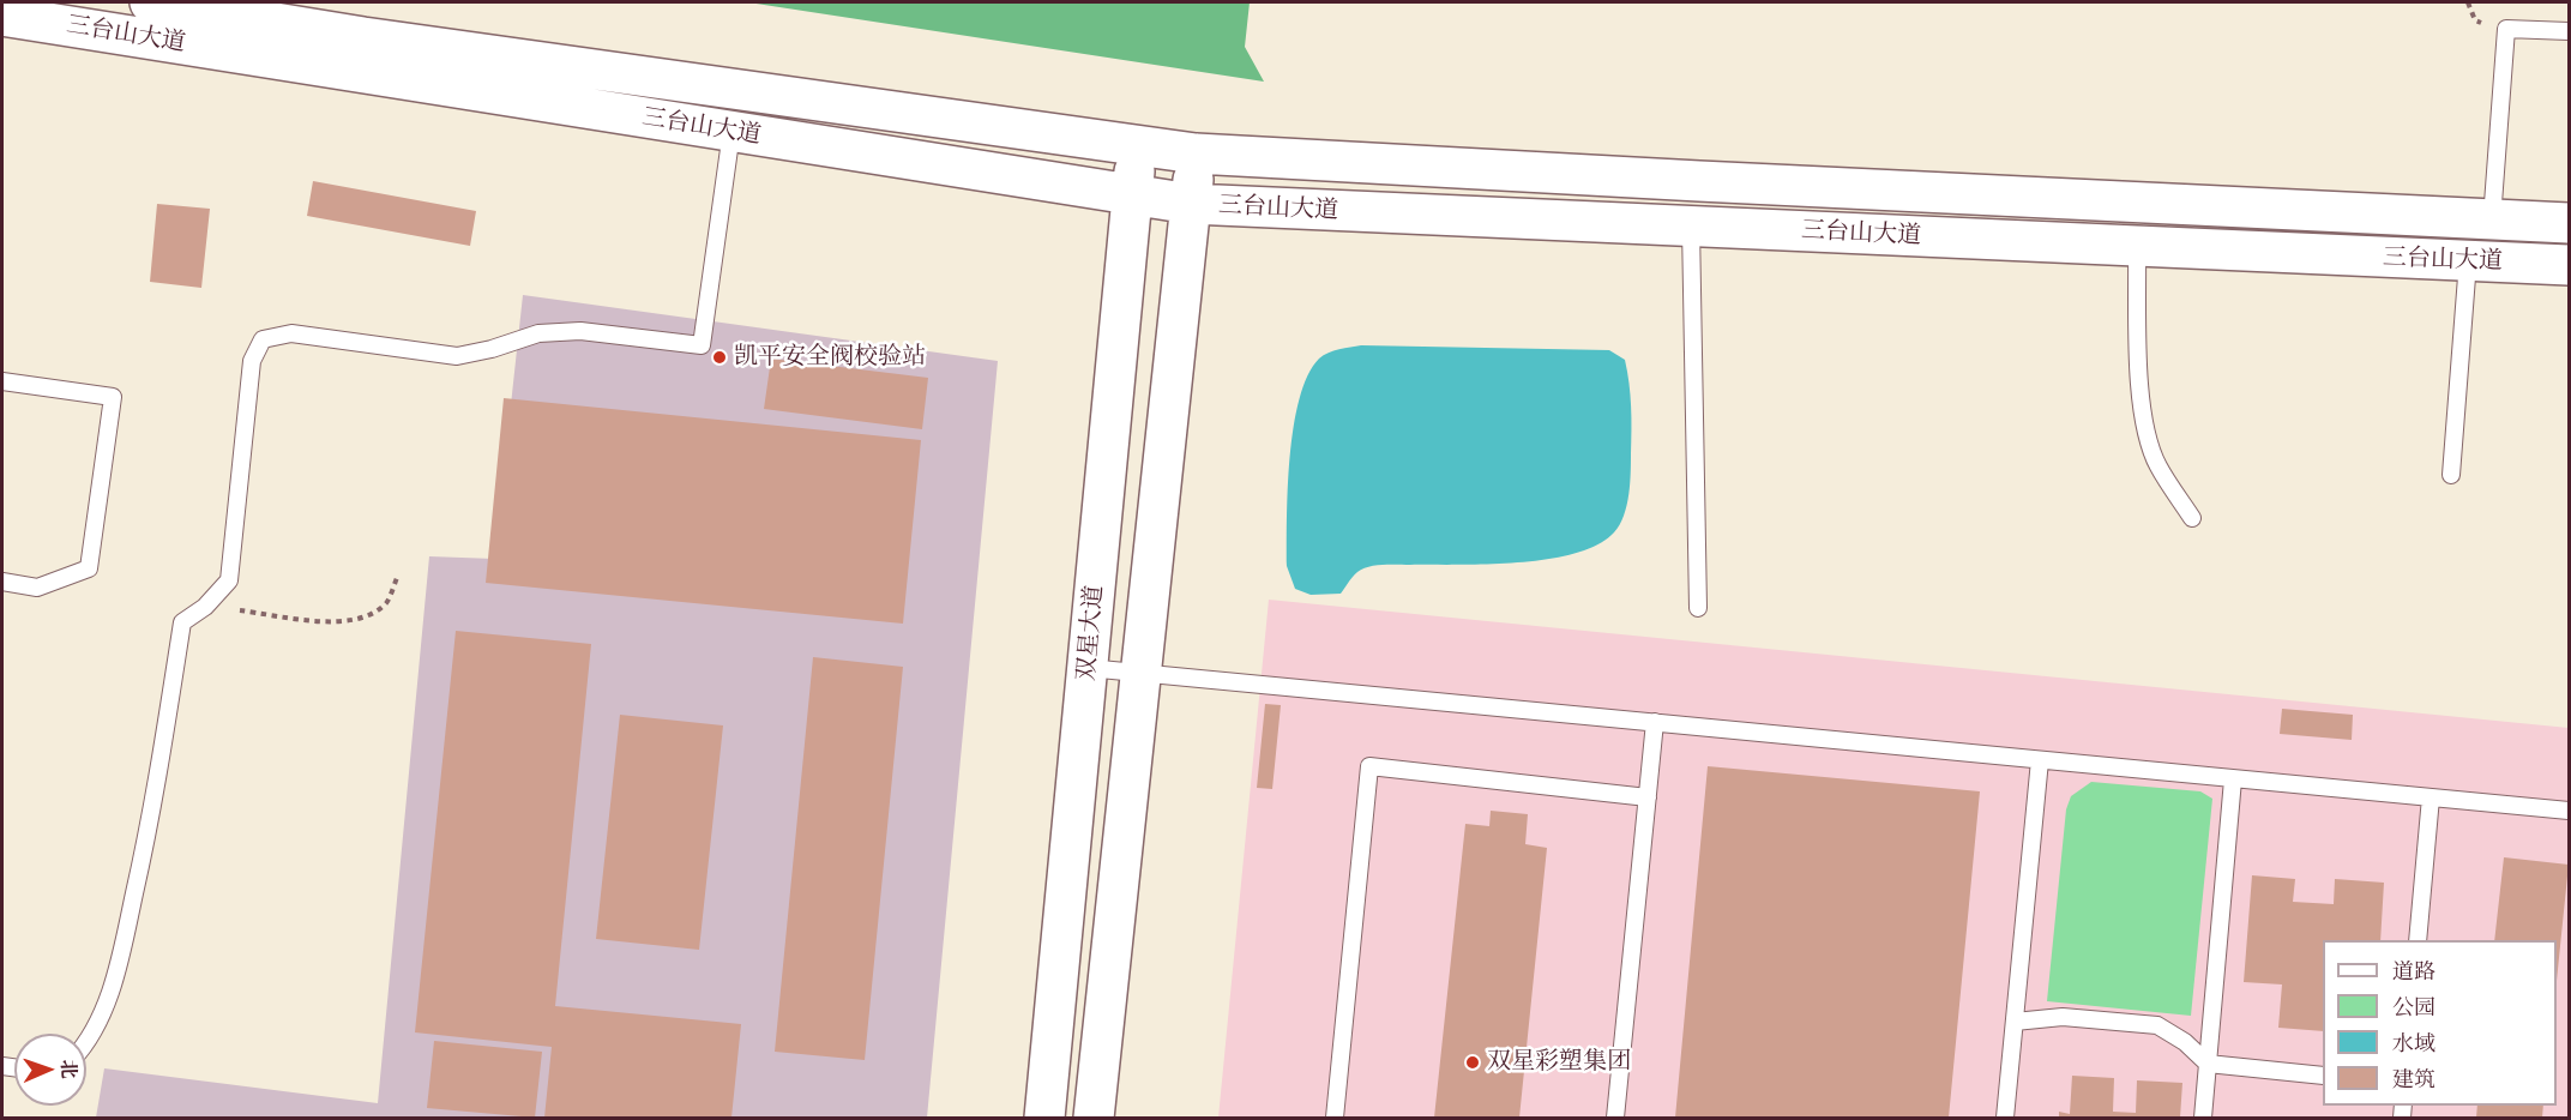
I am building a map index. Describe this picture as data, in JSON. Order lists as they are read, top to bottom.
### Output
{
  "streets": {
    "main road": ["三台山大道", "双星大道"]
  },
  "crossings": [
    ["三台山大道", "双星大道"]
  ],
  "places": ["凯平安全阀校验站", "双星彩塑集团"],
  "legend": [
    "道路",
    "公园",
    "水域",
    "建筑"
  ],
  "north": "right"
}
